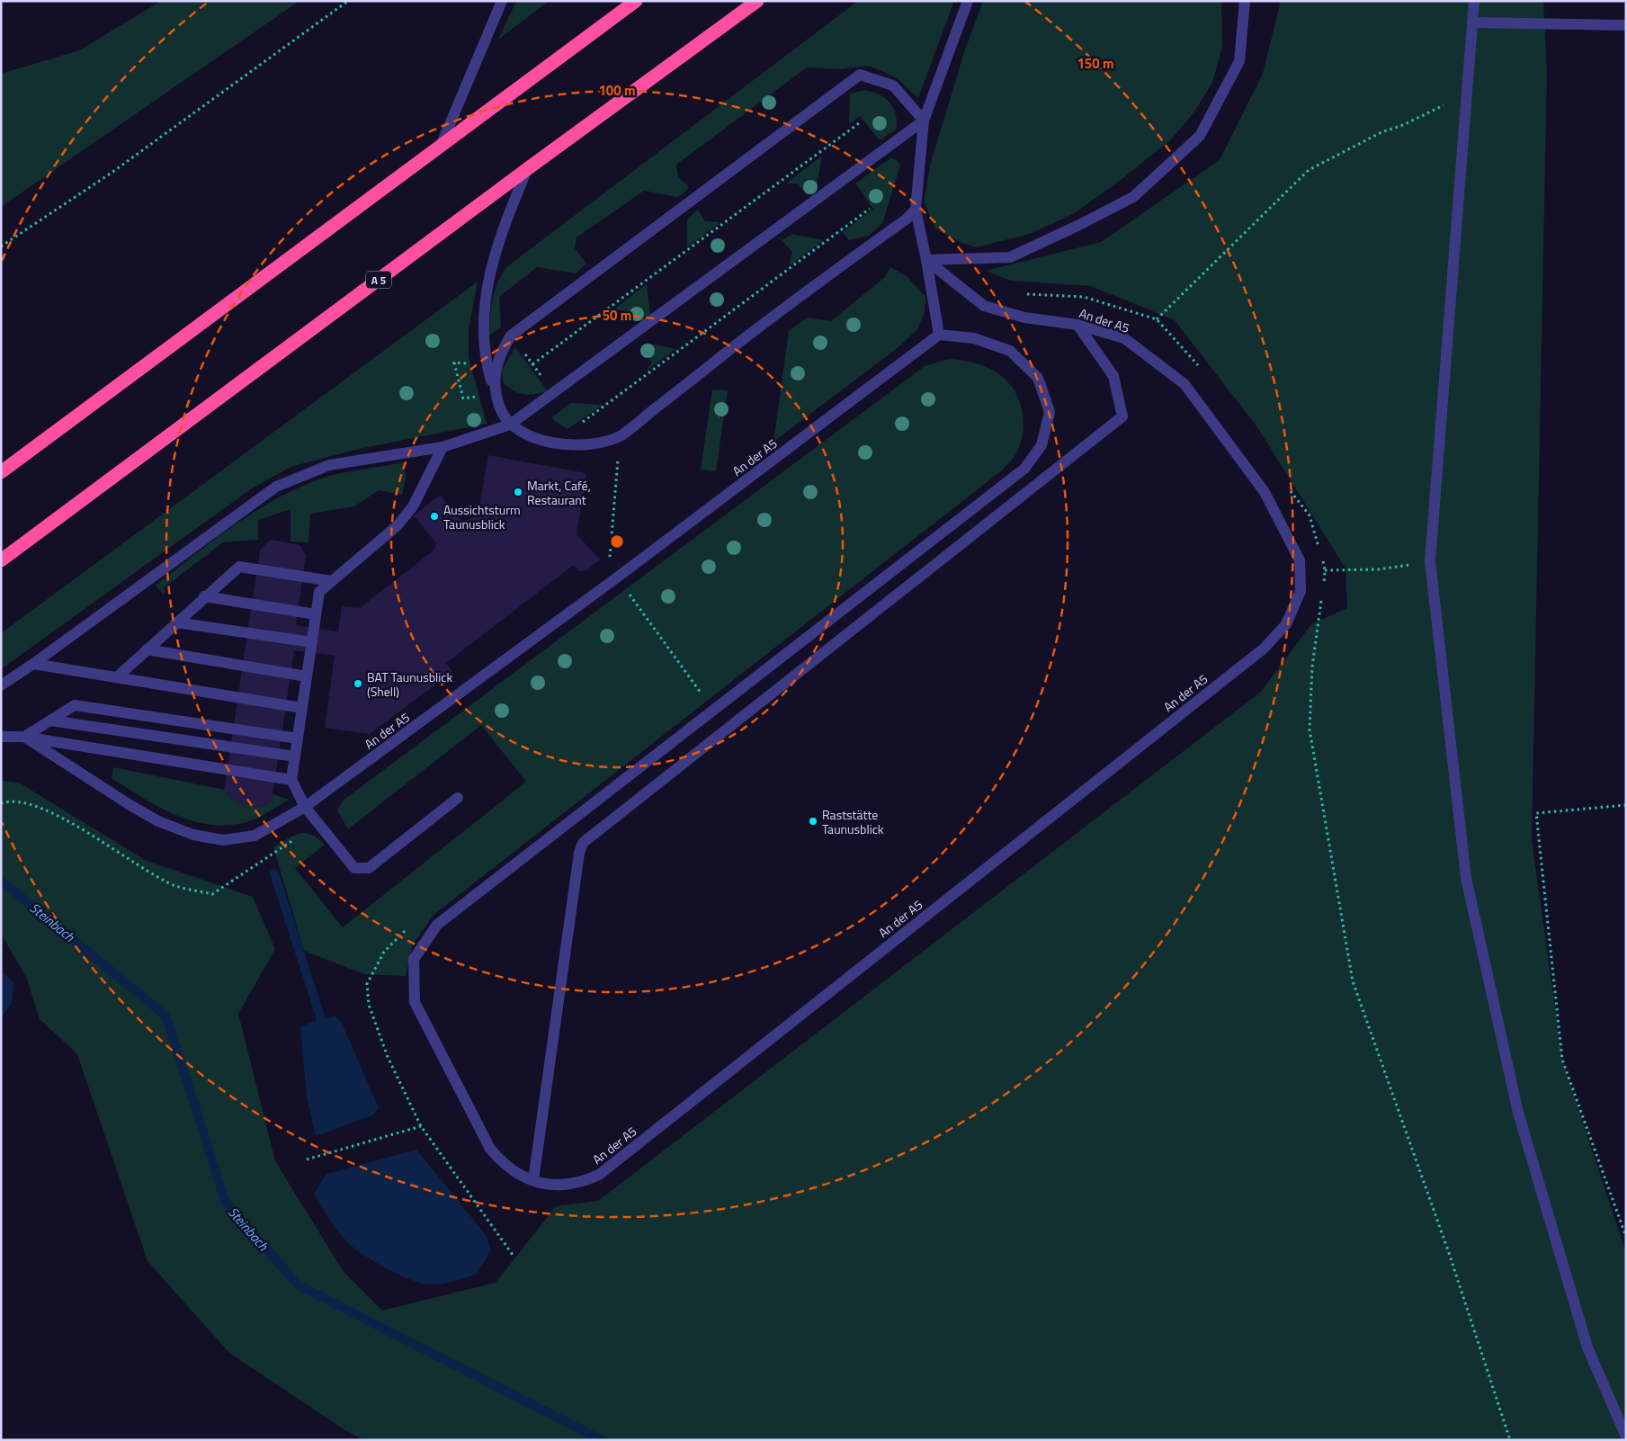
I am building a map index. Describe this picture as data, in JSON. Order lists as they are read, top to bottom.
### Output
{
  "streets": {
    "highway": ["A 5"],
    "lane": ["An der A5"]
  },
  "water": ["Steinbach"],
  "places": [
    "Markt, Café, Restaurant",
    "Aussichtsturm Taunusblick",
    "BAT Taunusblick (Shell)",
    "Raststätte Taunusblick"
  ],
  "rings": ["150 m", "100 m", "50 m"]
}
